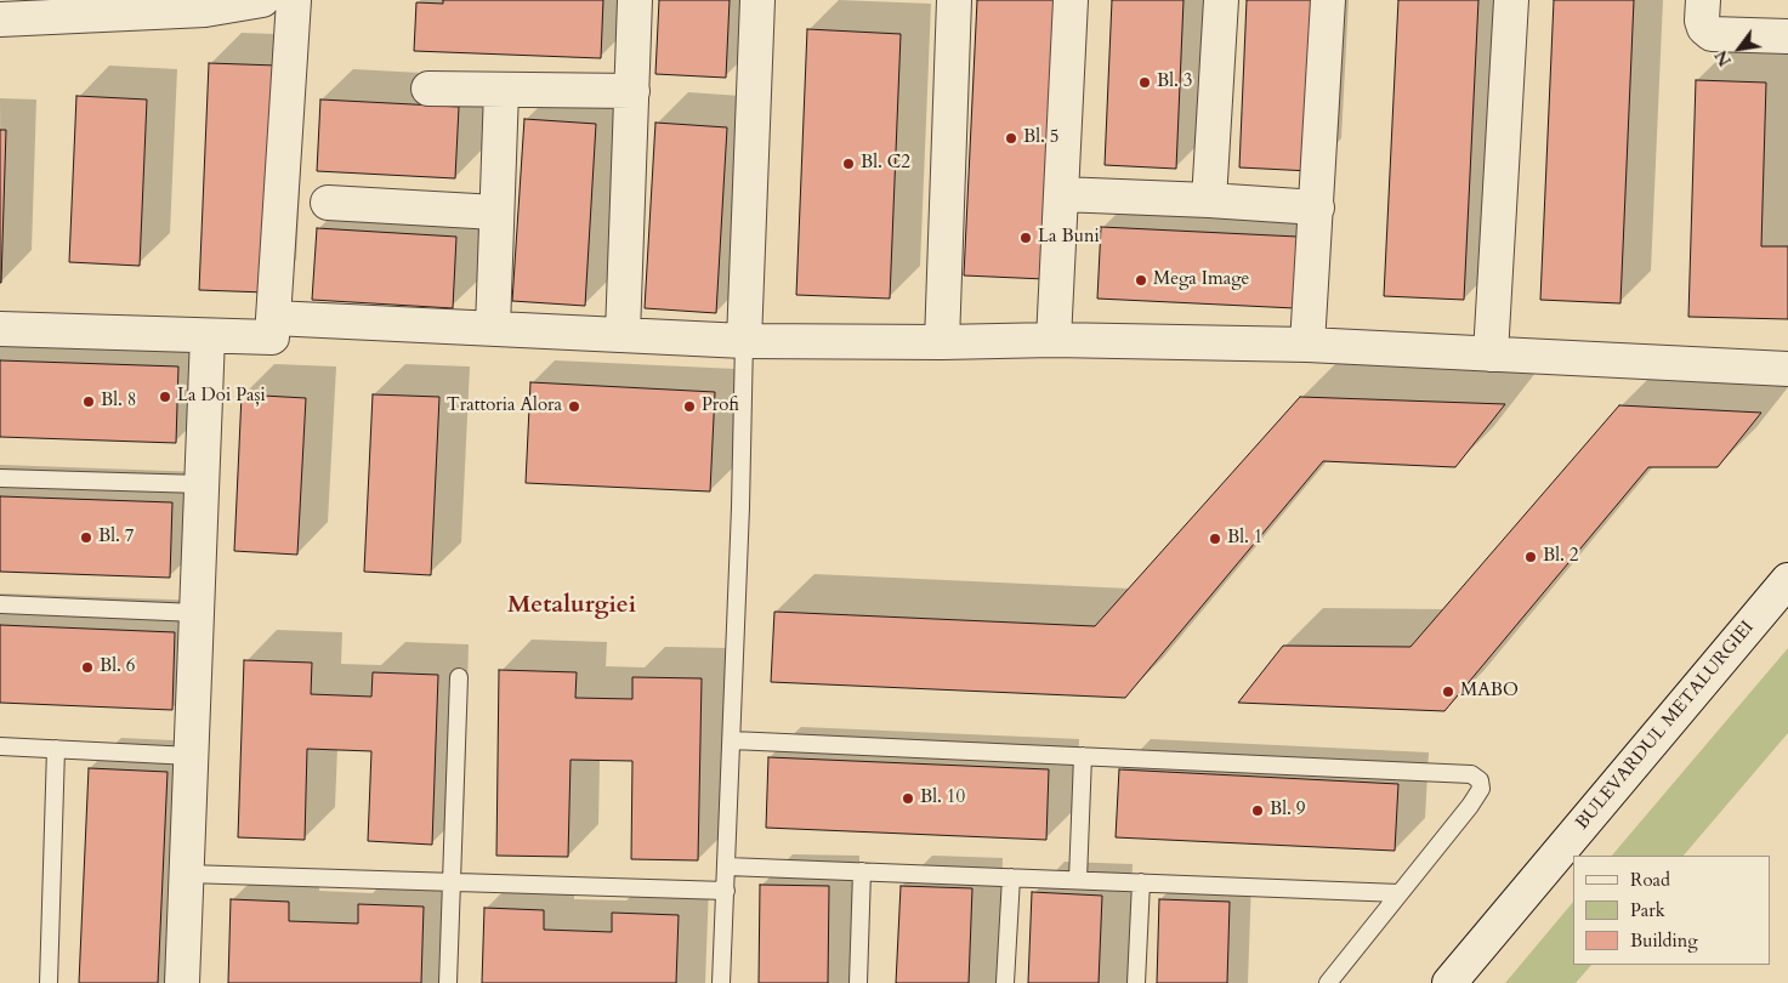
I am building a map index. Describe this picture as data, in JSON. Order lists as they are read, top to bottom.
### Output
{
  "streets": {
    "street": ["BULEVARDUL METALURGIEI"]
  },
  "districts": ["Metalurgiei"],
  "places": [
    "Bl. 3",
    "Bl. 5",
    "Bl. C2",
    "La Buni",
    "Mega Image",
    "La Doi Pași",
    "Bl. 8",
    "Trattoria Alora",
    "Profi",
    "Bl. 7",
    "Bl. 1",
    "Bl. 2",
    "Bl. 6",
    "MABO",
    "Bl. 10",
    "Bl. 9"
  ],
  "legend": ["Road", "Park", "Building"],
  "north": "bottom left"
}
